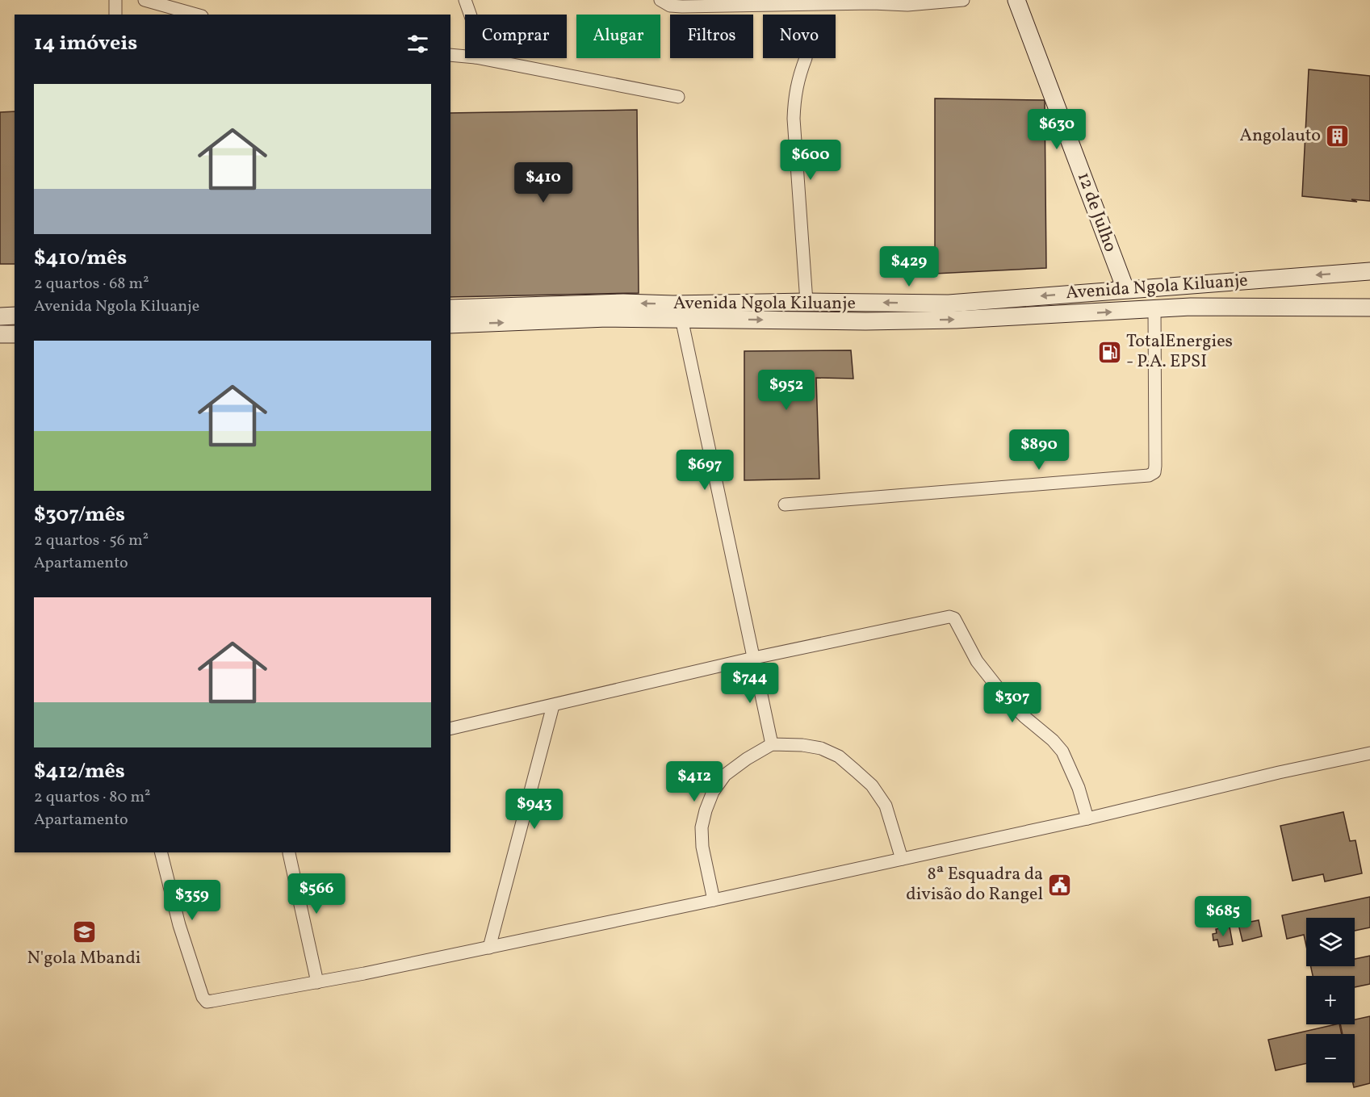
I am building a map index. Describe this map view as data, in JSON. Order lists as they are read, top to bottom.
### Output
{
  "streets": {
    "main road": ["12 de Julho", "Avenida Ngola Kiluanje"]
  },
  "crossings": [
    ["12 de Julho", "Avenida Ngola Kiluanje"]
  ],
  "places": {
    "building": ["Angolauto"],
    "fuel station": ["TotalEnergies - P.A. EPSI"],
    "public building": ["8ª Esquadra da divisão do Rangel"],
    "school or university": ["N'gola Mbandi"]
  },
  "page": {
    "chip": [
      "Comprar",
      "Alugar",
      "Filtros",
      "Novo"
    ],
    "heading": "14 imóveis",
    "list": [
      {
        "name": "$410/mês",
        "note": "2 quartos · 68 m² · Avenida Ngola Kiluanje"
      },
      {
        "name": "$307/mês",
        "note": "2 quartos · 56 m² · Apartamento"
      },
      {
        "name": "$412/mês",
        "note": "2 quartos · 80 m² · Apartamento"
      }
    ],
    "price": [
      "$630",
      "$600",
      "$410",
      "$429",
      "$952",
      "$890",
      "$697",
      "$744",
      "$307",
      "$412",
      "$943",
      "$566",
      "$359",
      "$685"
    ],
    "map_buttons": ["+", "−"]
  }
}
